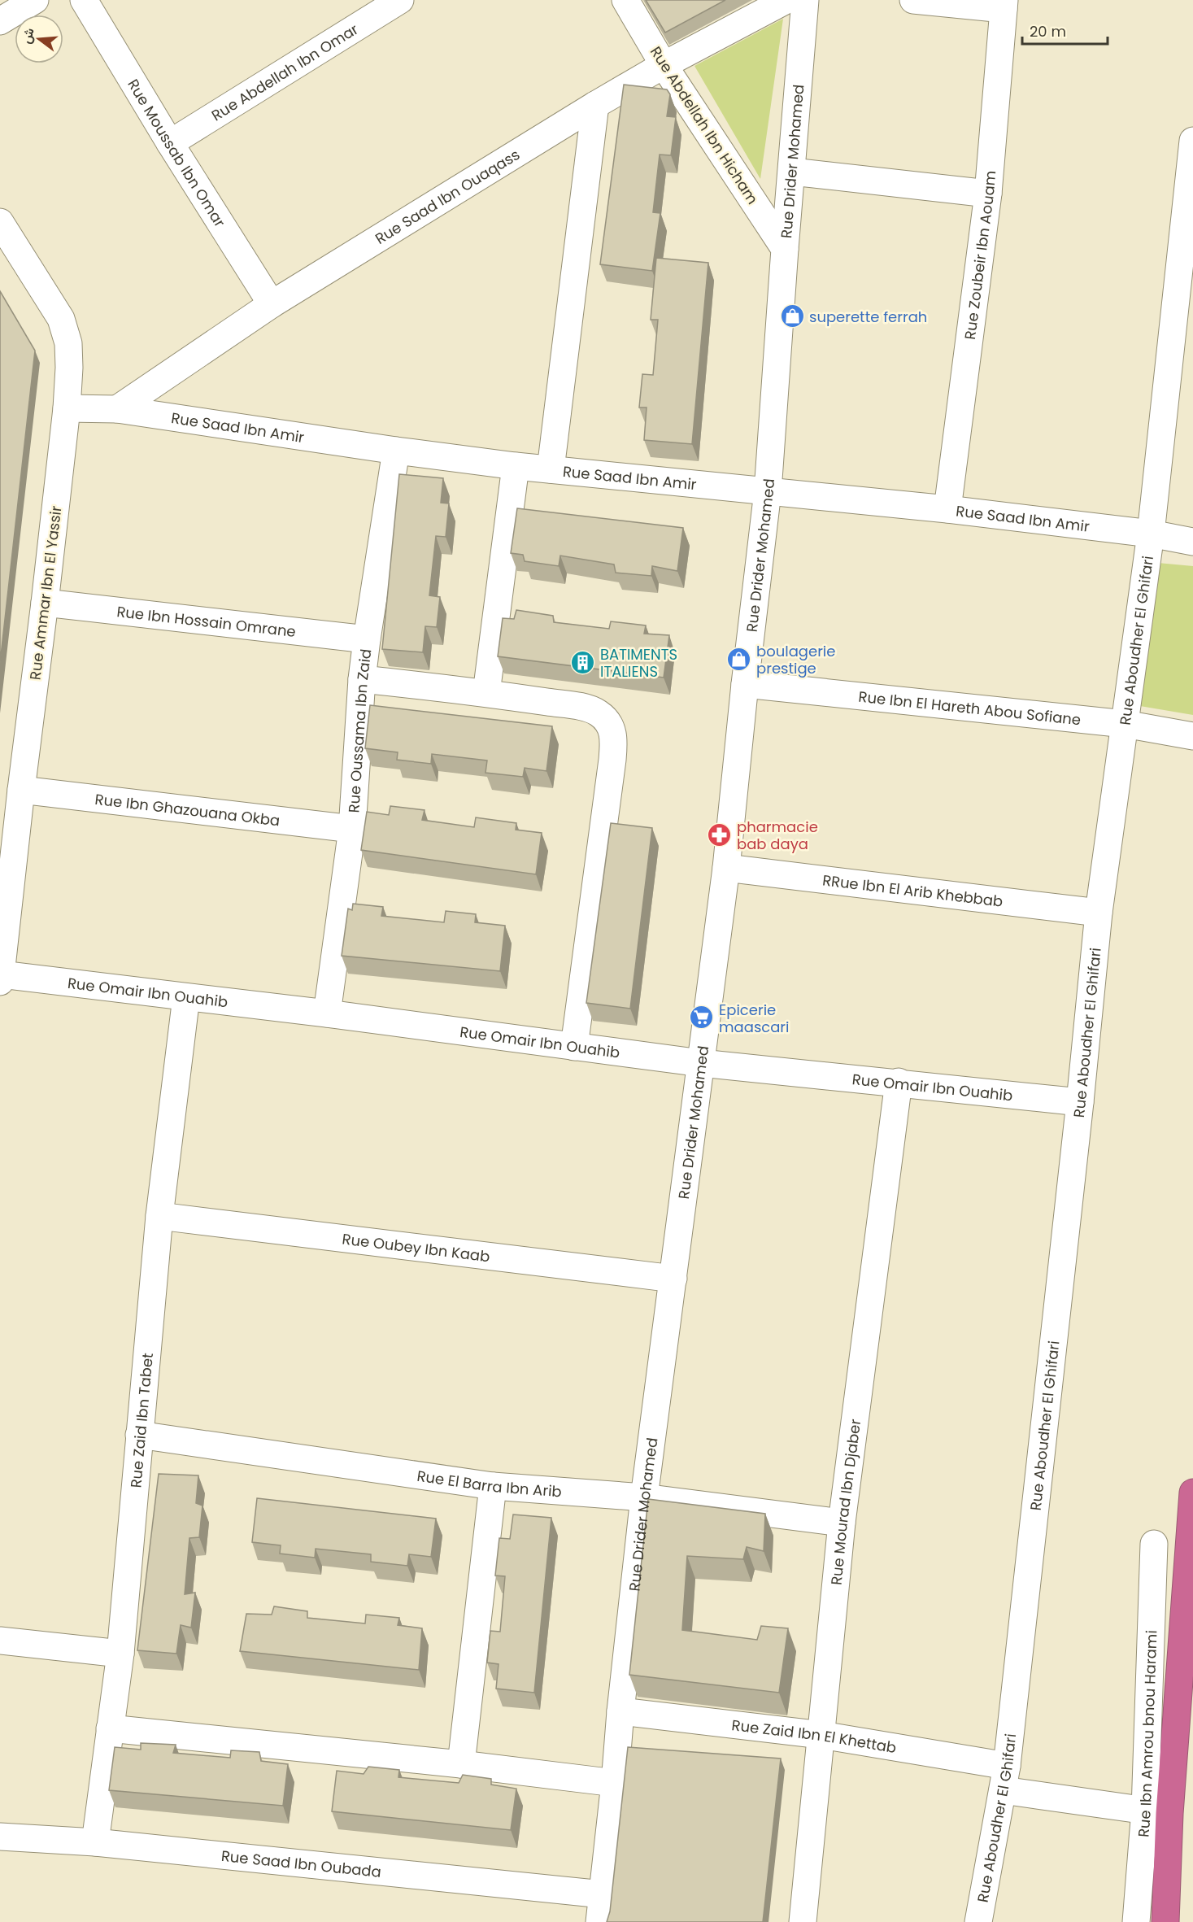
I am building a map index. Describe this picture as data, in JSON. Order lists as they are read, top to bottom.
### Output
{
  "streets": {
    "street": [
      "Rue Abdellah Ibn Omar",
      "Rue Abdellah Ibn Hicham",
      "Rue Moussab Ibn Omar",
      "Rue Drider Mohamed",
      "Rue Saad Ibn Ouaqass",
      "Rue Zoubeir Ibn Aouam",
      "Rue Saad Ibn Amir",
      "Rue Ammar Ibn El Yassir",
      "Rue Ibn Hossain Omrane",
      "Rue Aboudher El Ghifari",
      "Rue Ibn El Hareth Abou Sofiane",
      "Rue Oussama Ibn Zaid",
      "Rue Ibn Ghazouana Okba",
      "RRue Ibn El Arib Khebbab",
      "Rue Omair Ibn Ouahib",
      "Rue Oubey Ibn Kaab",
      "Rue Zaid Ibn Tabet",
      "Rue El Barra Ibn Arib",
      "Rue Mourad Ibn Djaber",
      "Rue Ibn Amrou bnou Harami",
      "Rue Zaid Ibn El Khettab",
      "Rue Saad Ibn Oubada"
    ]
  },
  "crossings": [
    ["Rue Abdellah Ibn Omar", "Rue Moussab Ibn Omar"],
    ["Rue Abdellah Ibn Hicham", "Rue Drider Mohamed"],
    ["Rue Abdellah Ibn Hicham", "Rue Saad Ibn Ouaqass"],
    ["Rue Moussab Ibn Omar", "Rue Saad Ibn Ouaqass"],
    ["Rue Drider Mohamed", "Rue Saad Ibn Amir"],
    ["Rue Drider Mohamed", "Rue Ibn El Hareth Abou Sofiane"],
    ["Rue Drider Mohamed", "RRue Ibn El Arib Khebbab"],
    ["Rue Drider Mohamed", "Rue Omair Ibn Ouahib"],
    ["Rue Drider Mohamed", "Rue Oubey Ibn Kaab"],
    ["Rue Drider Mohamed", "Rue El Barra Ibn Arib"],
    ["Rue Drider Mohamed", "Rue Zaid Ibn El Khettab"],
    ["Rue Drider Mohamed", "Rue Saad Ibn Oubada"],
    ["Rue Saad Ibn Ouaqass", "Rue Saad Ibn Amir"],
    ["Rue Zoubeir Ibn Aouam", "Rue Saad Ibn Amir"],
    ["Rue Saad Ibn Amir", "Rue Ammar Ibn El Yassir"],
    ["Rue Saad Ibn Amir", "Rue Aboudher El Ghifari"],
    ["Rue Saad Ibn Amir", "Rue Oussama Ibn Zaid"],
    ["Rue Ammar Ibn El Yassir", "Rue Ibn Hossain Omrane"],
    ["Rue Ammar Ibn El Yassir", "Rue Ibn Ghazouana Okba"],
    ["Rue Ammar Ibn El Yassir", "Rue Omair Ibn Ouahib"],
    ["Rue Ibn Hossain Omrane", "Rue Oussama Ibn Zaid"],
    ["Rue Aboudher El Ghifari", "Rue Ibn El Hareth Abou Sofiane"],
    ["Rue Aboudher El Ghifari", "RRue Ibn El Arib Khebbab"],
    ["Rue Aboudher El Ghifari", "Rue Omair Ibn Ouahib"],
    ["Rue Aboudher El Ghifari", "Rue Zaid Ibn El Khettab"],
    ["Rue Oussama Ibn Zaid", "Rue Ibn Ghazouana Okba"],
    ["Rue Oussama Ibn Zaid", "Rue Omair Ibn Ouahib"],
    ["Rue Omair Ibn Ouahib", "Rue Zaid Ibn Tabet"],
    ["Rue Omair Ibn Ouahib", "Rue Mourad Ibn Djaber"],
    ["Rue Oubey Ibn Kaab", "Rue Zaid Ibn Tabet"],
    ["Rue Zaid Ibn Tabet", "Rue El Barra Ibn Arib"],
    ["Rue Zaid Ibn Tabet", "Rue Saad Ibn Oubada"],
    ["Rue El Barra Ibn Arib", "Rue Mourad Ibn Djaber"],
    ["Rue Mourad Ibn Djaber", "Rue Zaid Ibn El Khettab"],
    ["Rue Ibn Amrou bnou Harami", "Rue Zaid Ibn El Khettab"]
  ],
  "places": {
    "shop": ["superette ferrah", "boulagerie prestige"],
    "building": ["BATIMENTS ITALIENS"],
    "pharmacy": ["pharmacie bab daya"],
    "supermarket": ["Epicerie maascari"]
  },
  "scale_bar": "20 m",
  "north": "left"
}
